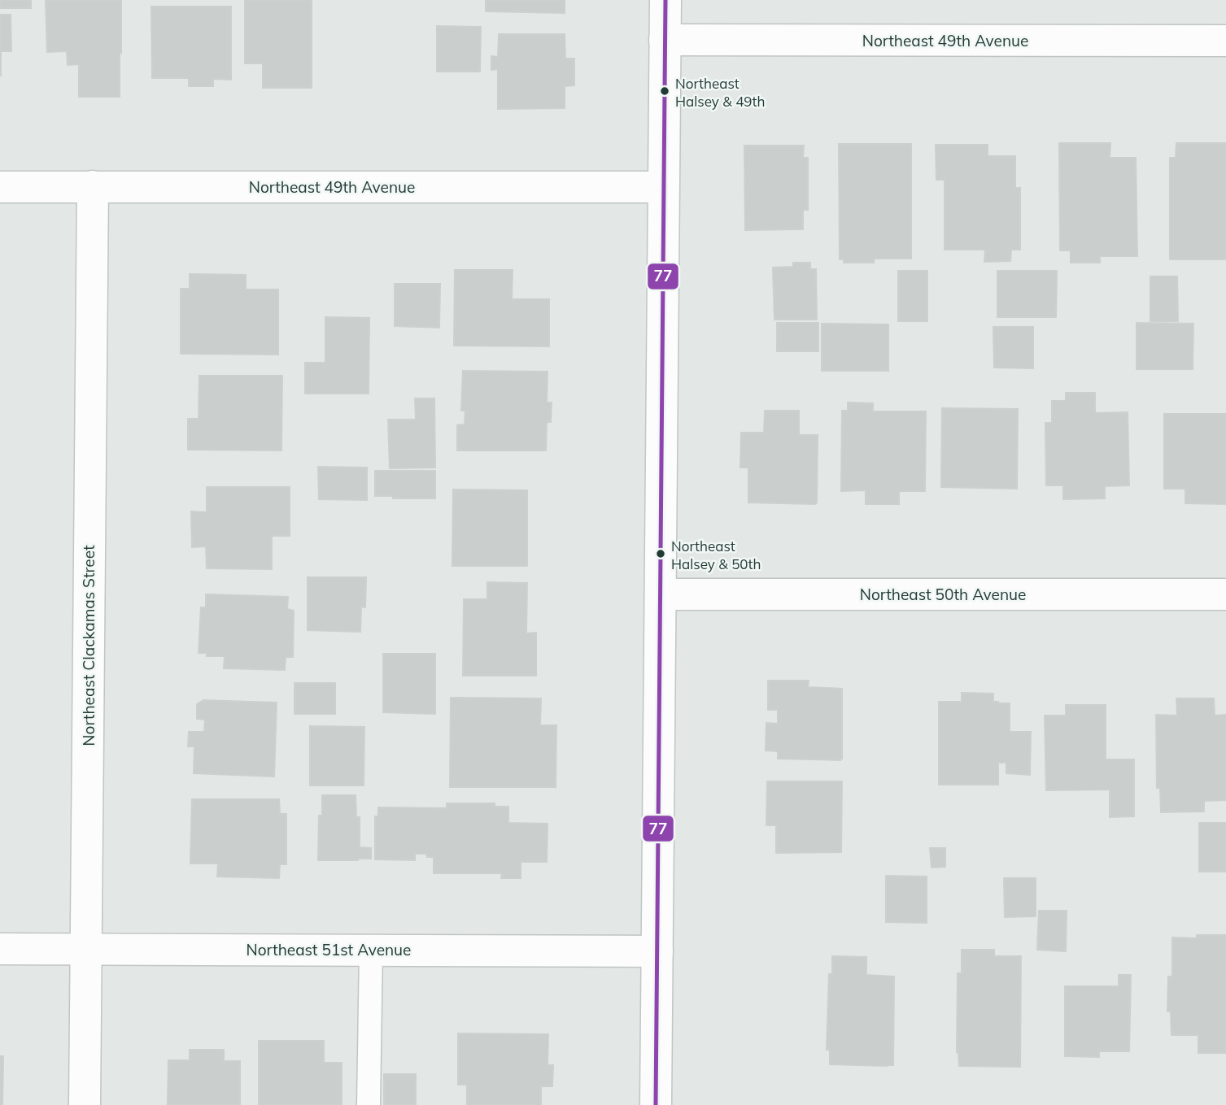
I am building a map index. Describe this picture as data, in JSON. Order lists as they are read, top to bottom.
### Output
{
  "streets": {
    "street": [
      "Northeast 49th Avenue",
      "Northeast 50th Avenue",
      "Northeast Clackamas Street",
      "Northeast 51st Avenue"
    ]
  },
  "crossings": [
    ["Northeast 49th Avenue", "Northeast Clackamas Street"],
    ["Northeast Clackamas Street", "Northeast 51st Avenue"]
  ],
  "places": ["Northeast Halsey & 49th", "Northeast Halsey & 50th"],
  "lines": ["transit line 77"]
}
